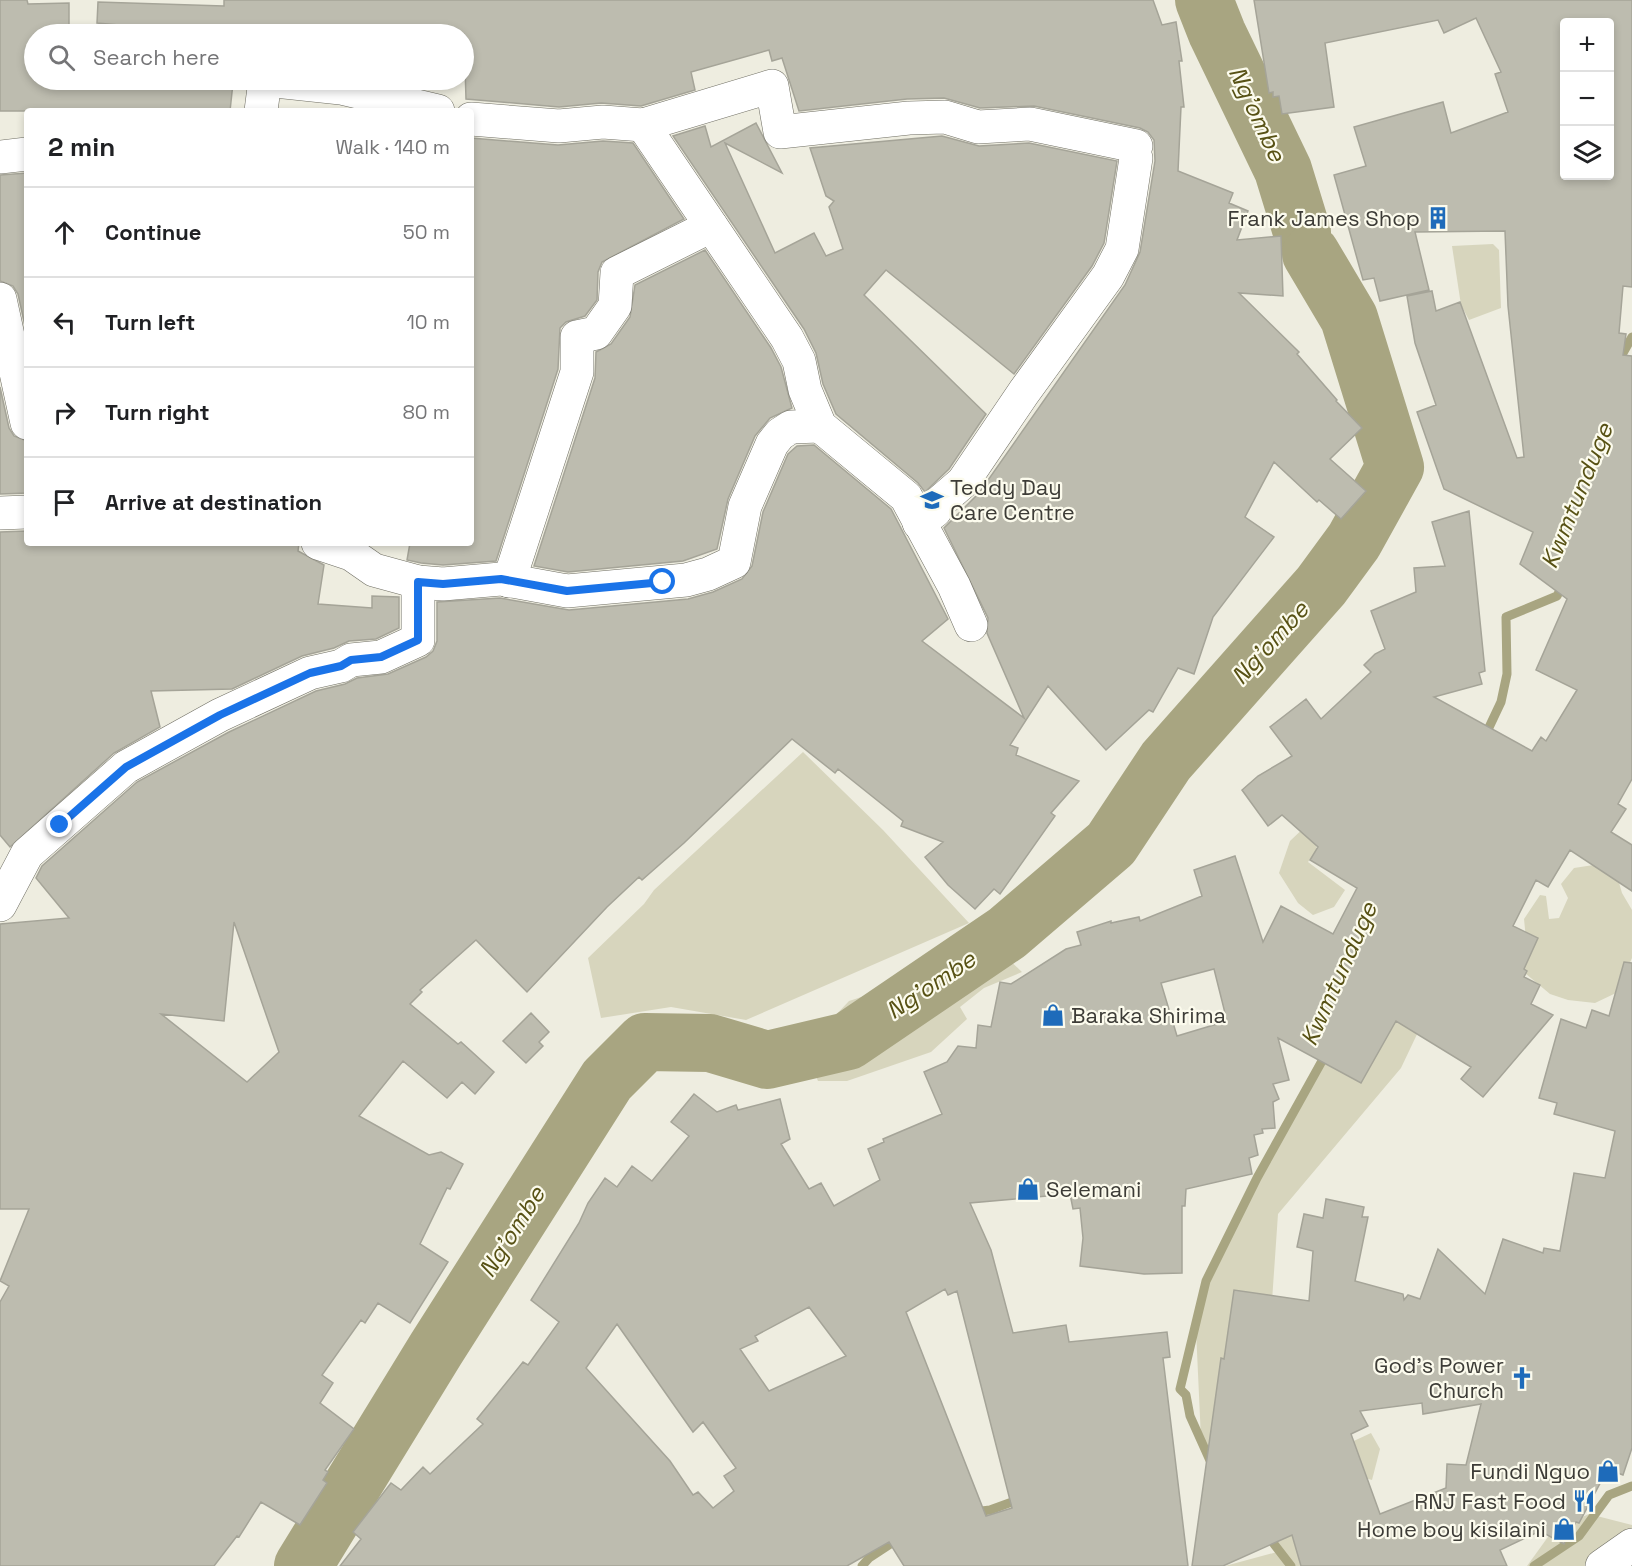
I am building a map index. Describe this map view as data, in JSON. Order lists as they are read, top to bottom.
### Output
{
  "water": ["Ng'ombe", "Kwmtunduge"],
  "places": {
    "building": ["Frank James Shop"],
    "school or university": ["Teddy Day Care Centre"],
    "shop": [
      "Baraka Shirima",
      "Selemani",
      "Fundi Nguo",
      "Home boy kisilaini"
    ],
    "church": ["God's Power Church"],
    "restaurant": ["RNJ Fast Food"]
  },
  "page": {
    "map_buttons": ["+", "−"],
    "search": "Search here",
    "heading": ["2 min", "Walk · 140 m"],
    "list": [
      ["Continue", "50 m"],
      ["Turn left", "10 m"],
      ["Turn right", "80 m"],
      "Arrive at destination"
    ]
  }
}
